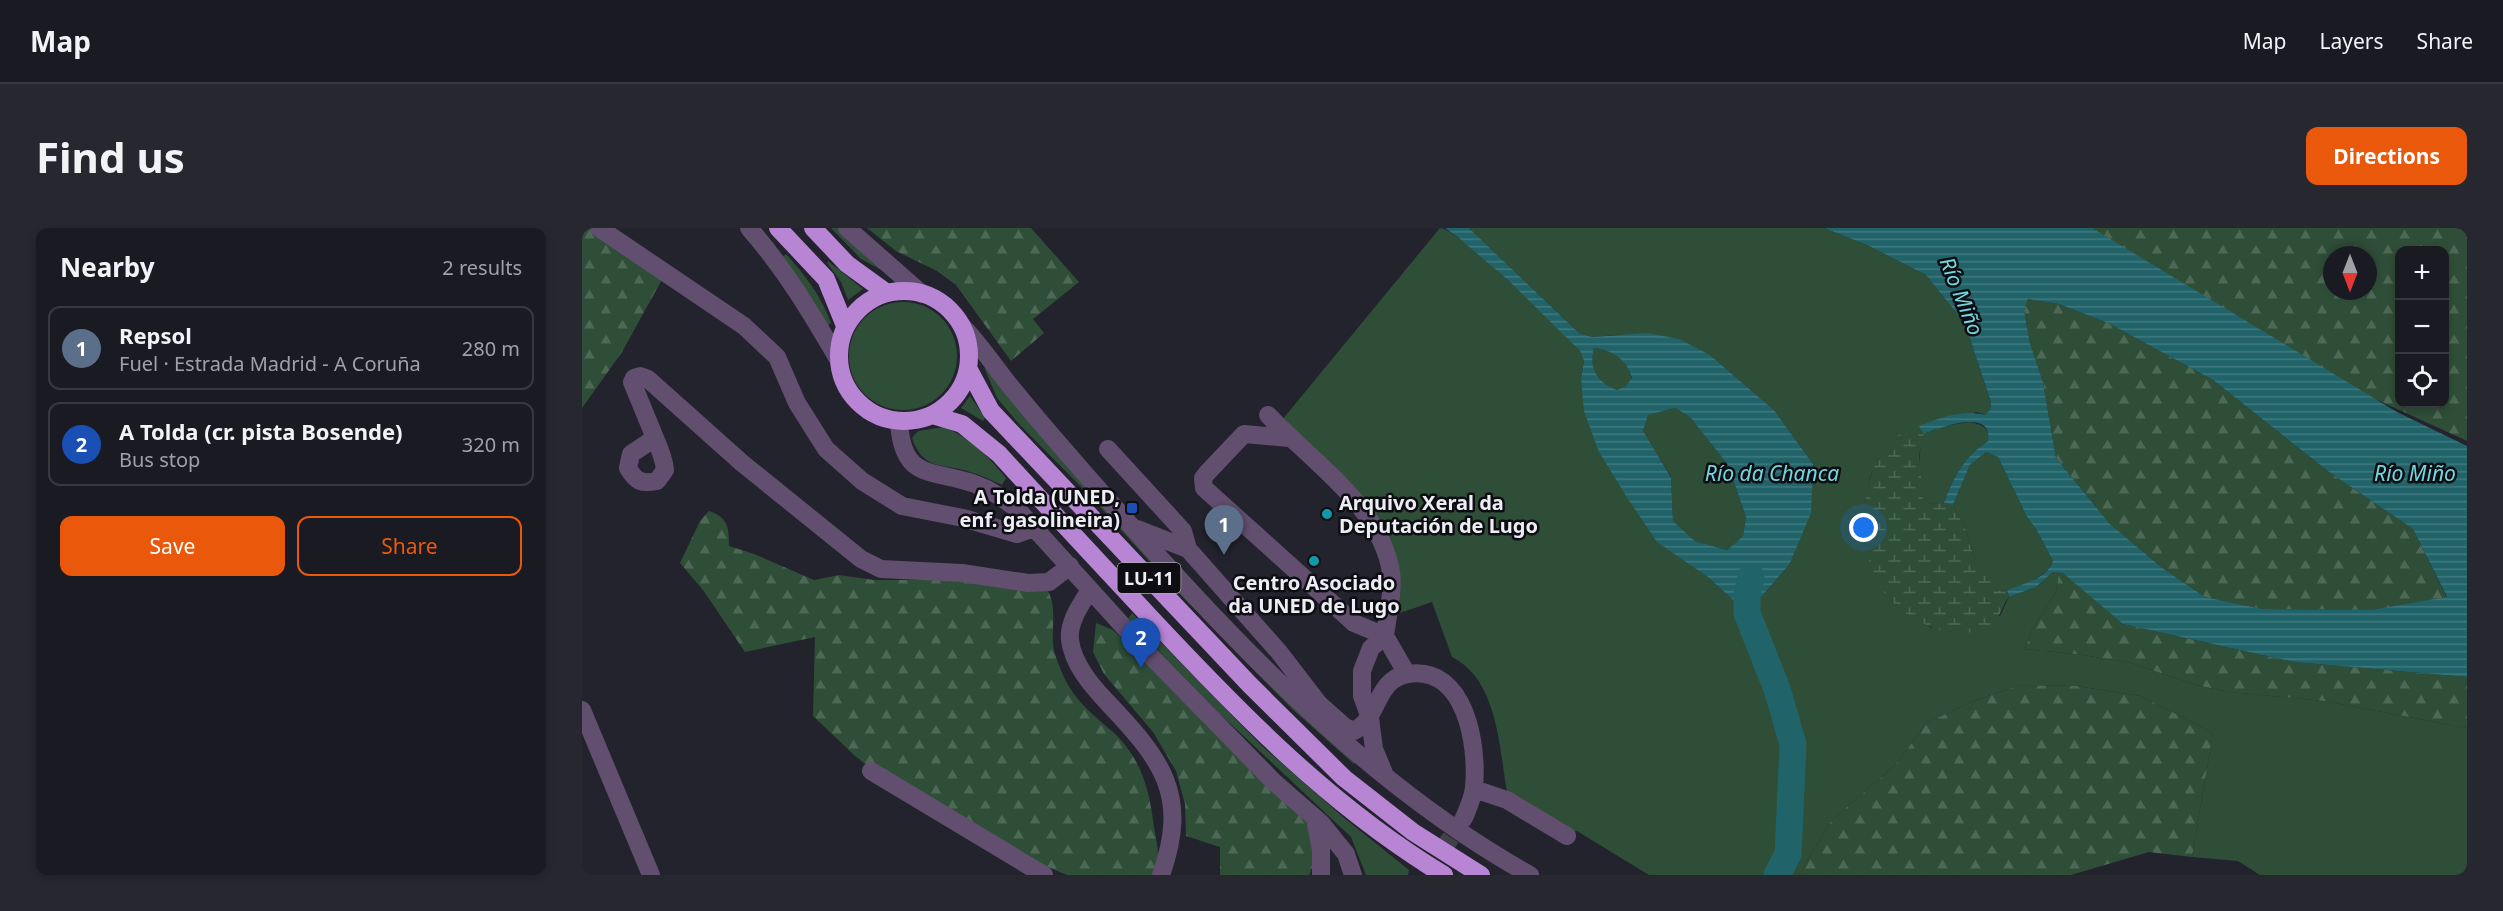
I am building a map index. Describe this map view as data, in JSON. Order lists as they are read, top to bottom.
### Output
{
  "streets": {
    "highway": ["LU-11"]
  },
  "water": ["Río Miño", "Río da Chanca"],
  "places": {
    "transit": ["A Tolda (UNED, enf. gasolineira)"],
    "other": ["Arquivo Xeral da Deputación de Lugo", "Centro Asociado da UNED de Lugo"]
  },
  "north": "bottom",
  "page": {
    "header": "Map",
    "nav": ["Map", "Layers", "Share"],
    "buttons": [
      "Directions",
      ["Save", "Share"]
    ],
    "title": "Find us",
    "heading": ["Nearby", "2 results"],
    "map_buttons": ["+", "−"],
    "list": [
      {
        "mark": "1",
        "name": "Repsol",
        "note": "Fuel · Estrada Madrid - A Coruña",
        "value": "280 m"
      },
      {
        "mark": "2",
        "name": "A Tolda (cr. pista Bosende)",
        "note": "Bus stop",
        "value": "320 m"
      }
    ],
    "pins": ["1", "2"]
  }
}
